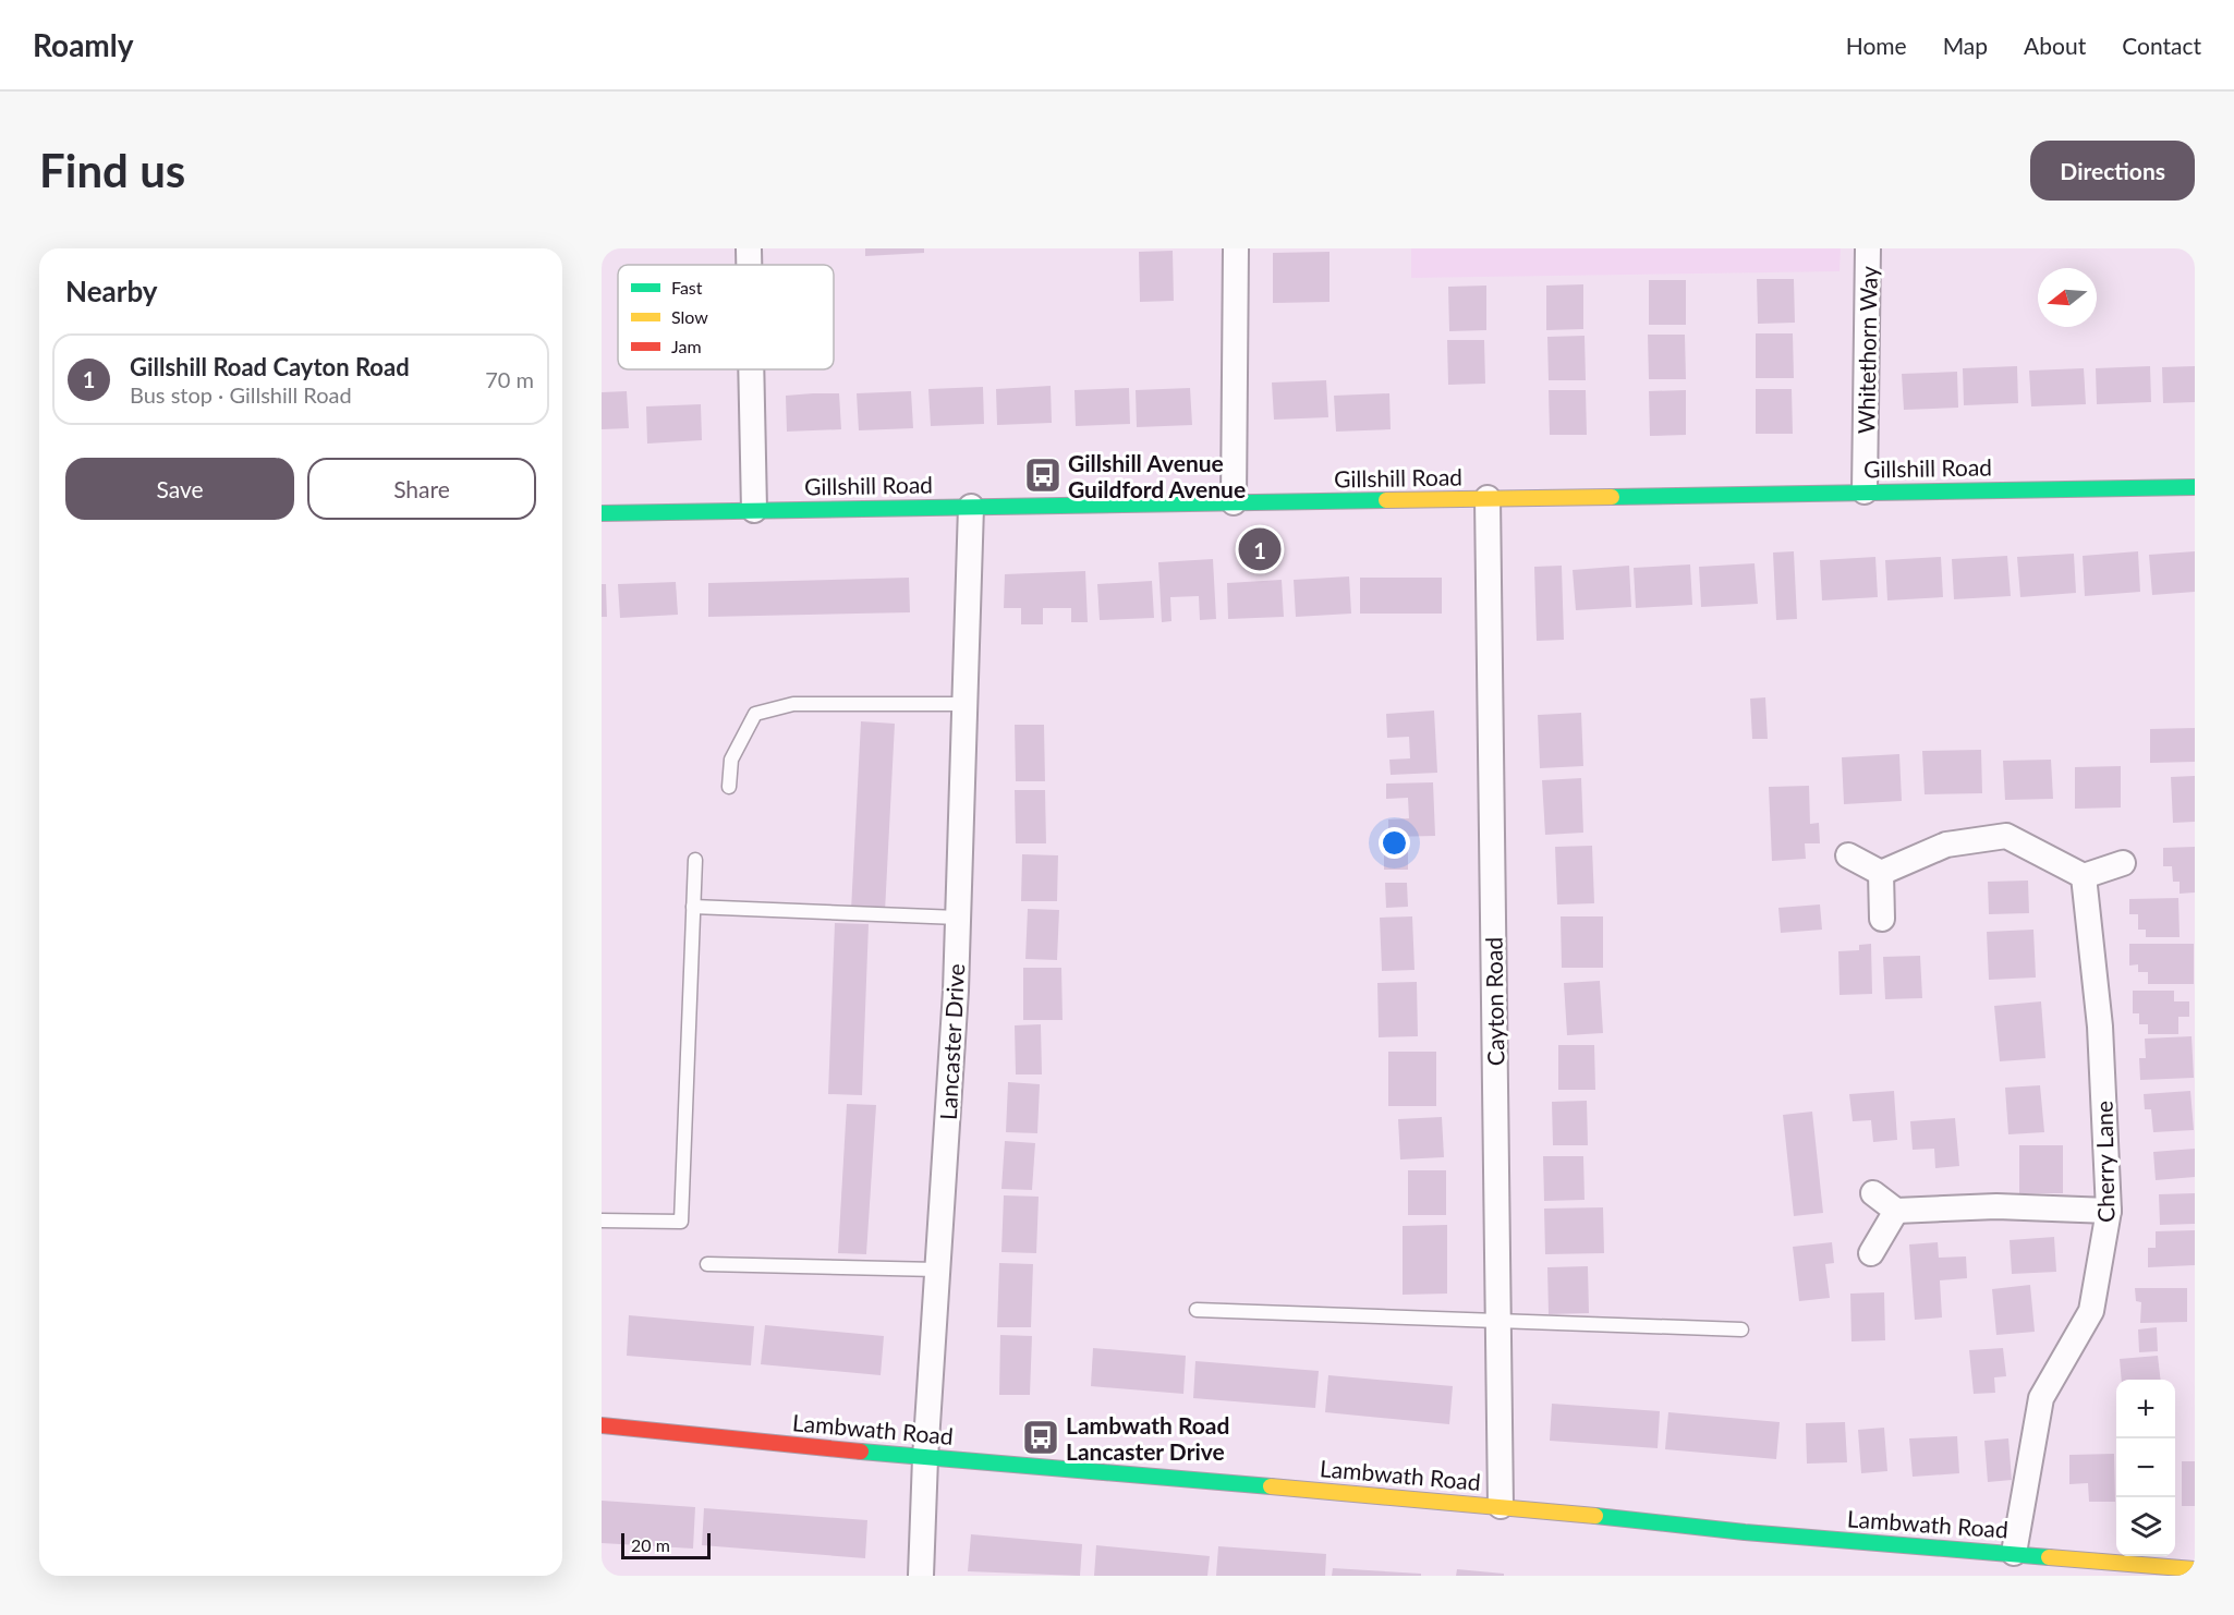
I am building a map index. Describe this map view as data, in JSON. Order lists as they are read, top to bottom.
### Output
{
  "streets": {
    "street": [
      "Whitethorn Way",
      "Gillshill Road",
      "Cayton Road",
      "Lancaster Drive",
      "Cherry Lane",
      "Lambwath Road"
    ]
  },
  "crossings": [
    ["Whitethorn Way", "Gillshill Road"],
    ["Gillshill Road", "Cayton Road"],
    ["Gillshill Road", "Lancaster Drive"],
    ["Cayton Road", "Lambwath Road"],
    ["Lancaster Drive", "Lambwath Road"],
    ["Cherry Lane", "Lambwath Road"]
  ],
  "places": {
    "bus stop": ["Gillshill Avenue Guildford Avenue", "Lambwath Road Lancaster Drive"]
  },
  "legend": ["Fast", "Slow", "Jam"],
  "scale_bar": "20 m",
  "north": "left",
  "page": {
    "header": "Roamly",
    "nav": [
      "Home",
      "Map",
      "About",
      "Contact"
    ],
    "buttons": [
      "Directions",
      ["Save", "Share"]
    ],
    "title": "Find us",
    "heading": "Nearby",
    "list": [
      {
        "mark": "1",
        "name": "Gillshill Road Cayton Road",
        "note": "Bus stop · Gillshill Road",
        "value": "70 m"
      }
    ],
    "pins": "1",
    "map_buttons": ["+", "−"],
    "scale": "20 m"
  }
}
